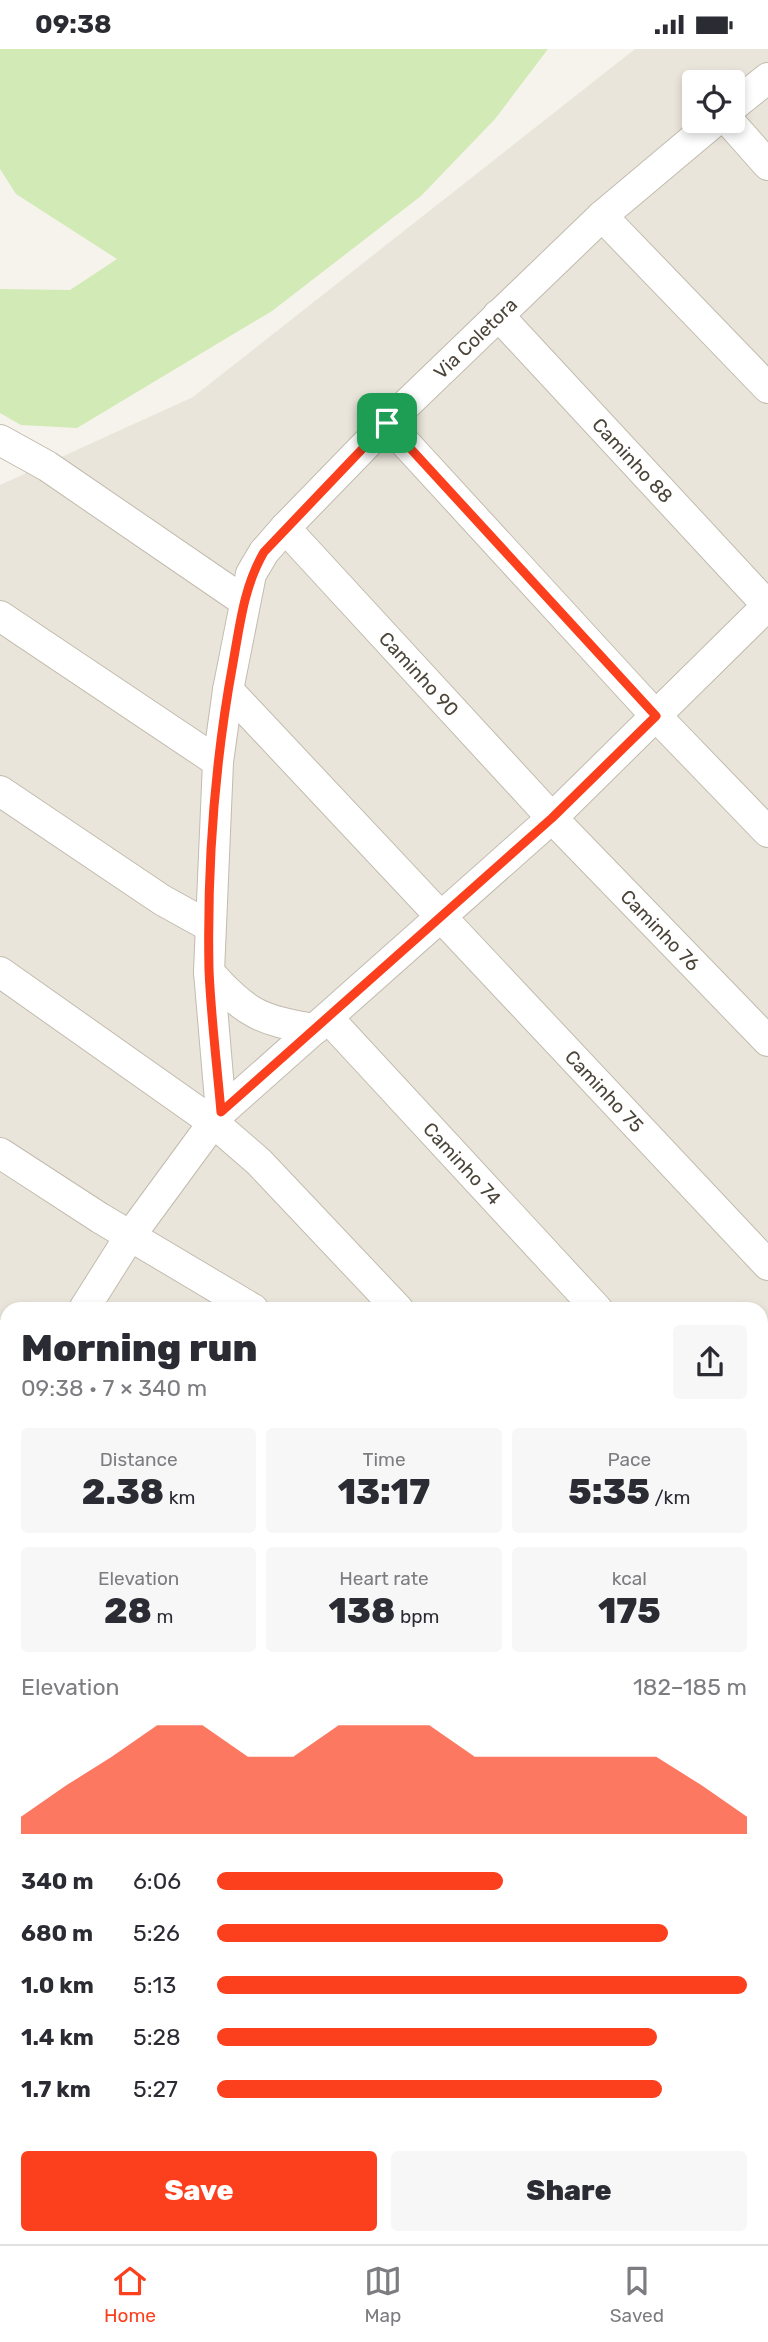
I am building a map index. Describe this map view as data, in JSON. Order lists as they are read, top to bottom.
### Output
{
  "streets": {
    "street": [
      "Via Coletora",
      "Caminho 88",
      "Caminho 90",
      "Caminho 76",
      "Caminho 75",
      "Caminho 74"
    ]
  },
  "crossings": [
    ["Via Coletora", "Caminho 88"],
    ["Via Coletora", "Caminho 90"],
    ["Via Coletora", "Caminho 75"],
    ["Caminho 90", "Caminho 76"]
  ],
  "page": {
    "status": "09:38",
    "heading": ["Morning run", "09:38 · 7 × 340 m"],
    "stats": [
      ["Distance", "2.38 km"],
      ["Time", "13:17"],
      ["Pace", "5:35 /km"],
      ["Elevation", "28 m"],
      ["Heart rate", "138 bpm"],
      ["kcal", "175"]
    ],
    "chart": ["Elevation", "182–185 m"],
    "list": [
      {
        "name": "340 m",
        "note": "6:06"
      },
      {
        "name": "680 m",
        "note": "5:26"
      },
      {
        "name": "1.0 km",
        "note": "5:13"
      },
      {
        "name": "1.4 km",
        "note": "5:28"
      },
      {
        "name": "1.7 km",
        "note": "5:27"
      }
    ],
    "buttons": ["Save", "Share"],
    "tabs": ["Home", "Map", "Saved"]
  }
}
